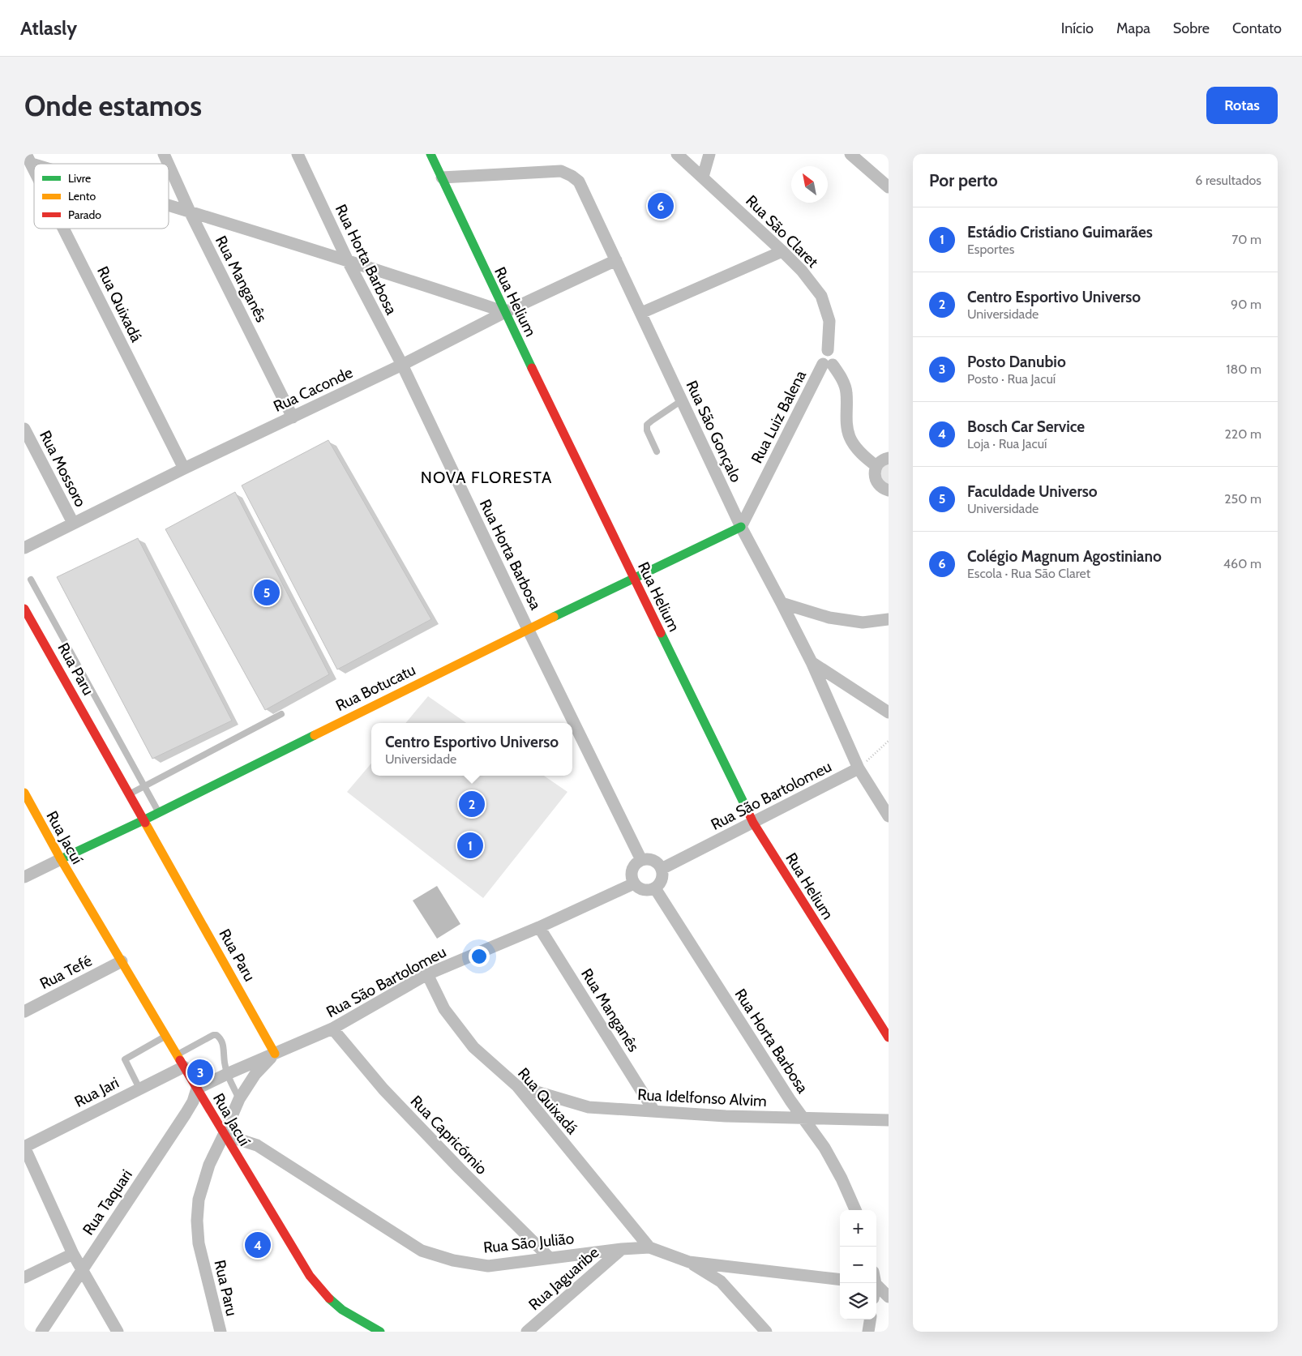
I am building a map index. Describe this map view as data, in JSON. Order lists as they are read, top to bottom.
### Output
{
  "streets": {
    "street": [
      "Rua São Claret",
      "Rua Horta Barbosa",
      "Rua Manganês",
      "Rua Helium",
      "Rua Quixadá",
      "Rua Caconde",
      "Rua Luiz Balena",
      "Rua São Gonçalo",
      "Rua Mossoro",
      "Rua Paru",
      "Rua Botucatu",
      "Rua São Bartolomeu",
      "Rua Jacuí",
      "Rua Tefé",
      "Rua Jari",
      "Rua Idelfonso Alvim",
      "Rua Capricórnio",
      "Rua Taquari",
      "Rua São Julião",
      "Rua Jaguaribe"
    ]
  },
  "crossings": [
    ["Rua São Claret", "Rua Luiz Balena"],
    ["Rua Horta Barbosa", "Rua Caconde"],
    ["Rua Horta Barbosa", "Rua Botucatu"],
    ["Rua Horta Barbosa", "Rua São Bartolomeu"],
    ["Rua Horta Barbosa", "Rua Idelfonso Alvim"],
    ["Rua Manganês", "Rua Caconde"],
    ["Rua Manganês", "Rua São Bartolomeu"],
    ["Rua Manganês", "Rua Idelfonso Alvim"],
    ["Rua Helium", "Rua Caconde"],
    ["Rua Helium", "Rua São Gonçalo"],
    ["Rua Helium", "Rua Botucatu"],
    ["Rua Helium", "Rua São Bartolomeu"],
    ["Rua Quixadá", "Rua Caconde"],
    ["Rua Quixadá", "Rua São Bartolomeu"],
    ["Rua Quixadá", "Rua Idelfonso Alvim"],
    ["Rua Quixadá", "Rua São Julião"],
    ["Rua Caconde", "Rua São Gonçalo"],
    ["Rua Caconde", "Rua Mossoro"],
    ["Rua Luiz Balena", "Rua São Gonçalo"],
    ["Rua Luiz Balena", "Rua Botucatu"],
    ["Rua São Gonçalo", "Rua Botucatu"],
    ["Rua São Gonçalo", "Rua São Bartolomeu"],
    ["Rua Paru", "Rua Botucatu"],
    ["Rua Paru", "Rua São Bartolomeu"],
    ["Rua Paru", "Rua Jacuí"],
    ["Rua Paru", "Rua São Julião"],
    ["Rua Botucatu", "Rua Jacuí"],
    ["Rua São Bartolomeu", "Rua Jacuí"],
    ["Rua São Bartolomeu", "Rua Capricórnio"],
    ["Rua São Bartolomeu", "Rua Taquari"],
    ["Rua Jacuí", "Rua Tefé"],
    ["Rua Jacuí", "Rua Jari"],
    ["Rua Jacuí", "Rua Taquari"],
    ["Rua Jacuí", "Rua São Julião"],
    ["Rua Capricórnio", "Rua São Julião"],
    ["Rua São Julião", "Rua Jaguaribe"]
  ],
  "districts": ["NOVA FLORESTA"],
  "legend": ["Livre", "Lento", "Parado"],
  "north": "top left",
  "page": {
    "header": "Atlasly",
    "nav": [
      "Início",
      "Mapa",
      "Sobre",
      "Contato"
    ],
    "buttons": "Rotas",
    "title": "Onde estamos",
    "heading": ["Por perto", "6 resultados"],
    "pins": [
      "6",
      "5",
      "2",
      "1",
      "3",
      "4"
    ],
    "list": [
      {
        "mark": "1",
        "name": "Estádio Cristiano Guimarães",
        "note": "Esportes",
        "value": "70 m"
      },
      {
        "mark": "2",
        "name": "Centro Esportivo Universo",
        "note": "Universidade",
        "value": "90 m"
      },
      {
        "mark": "3",
        "name": "Posto Danubio",
        "note": "Posto · Rua Jacuí",
        "value": "180 m"
      },
      {
        "mark": "4",
        "name": "Bosch Car Service",
        "note": "Loja · Rua Jacuí",
        "value": "220 m"
      },
      {
        "mark": "5",
        "name": "Faculdade Universo",
        "note": "Universidade",
        "value": "250 m"
      },
      {
        "mark": "6",
        "name": "Colégio Magnum Agostiniano",
        "note": "Escola · Rua São Claret",
        "value": "460 m"
      }
    ],
    "popup": ["Centro Esportivo Universo", "Universidade"],
    "map_buttons": ["+", "−"]
  }
}
